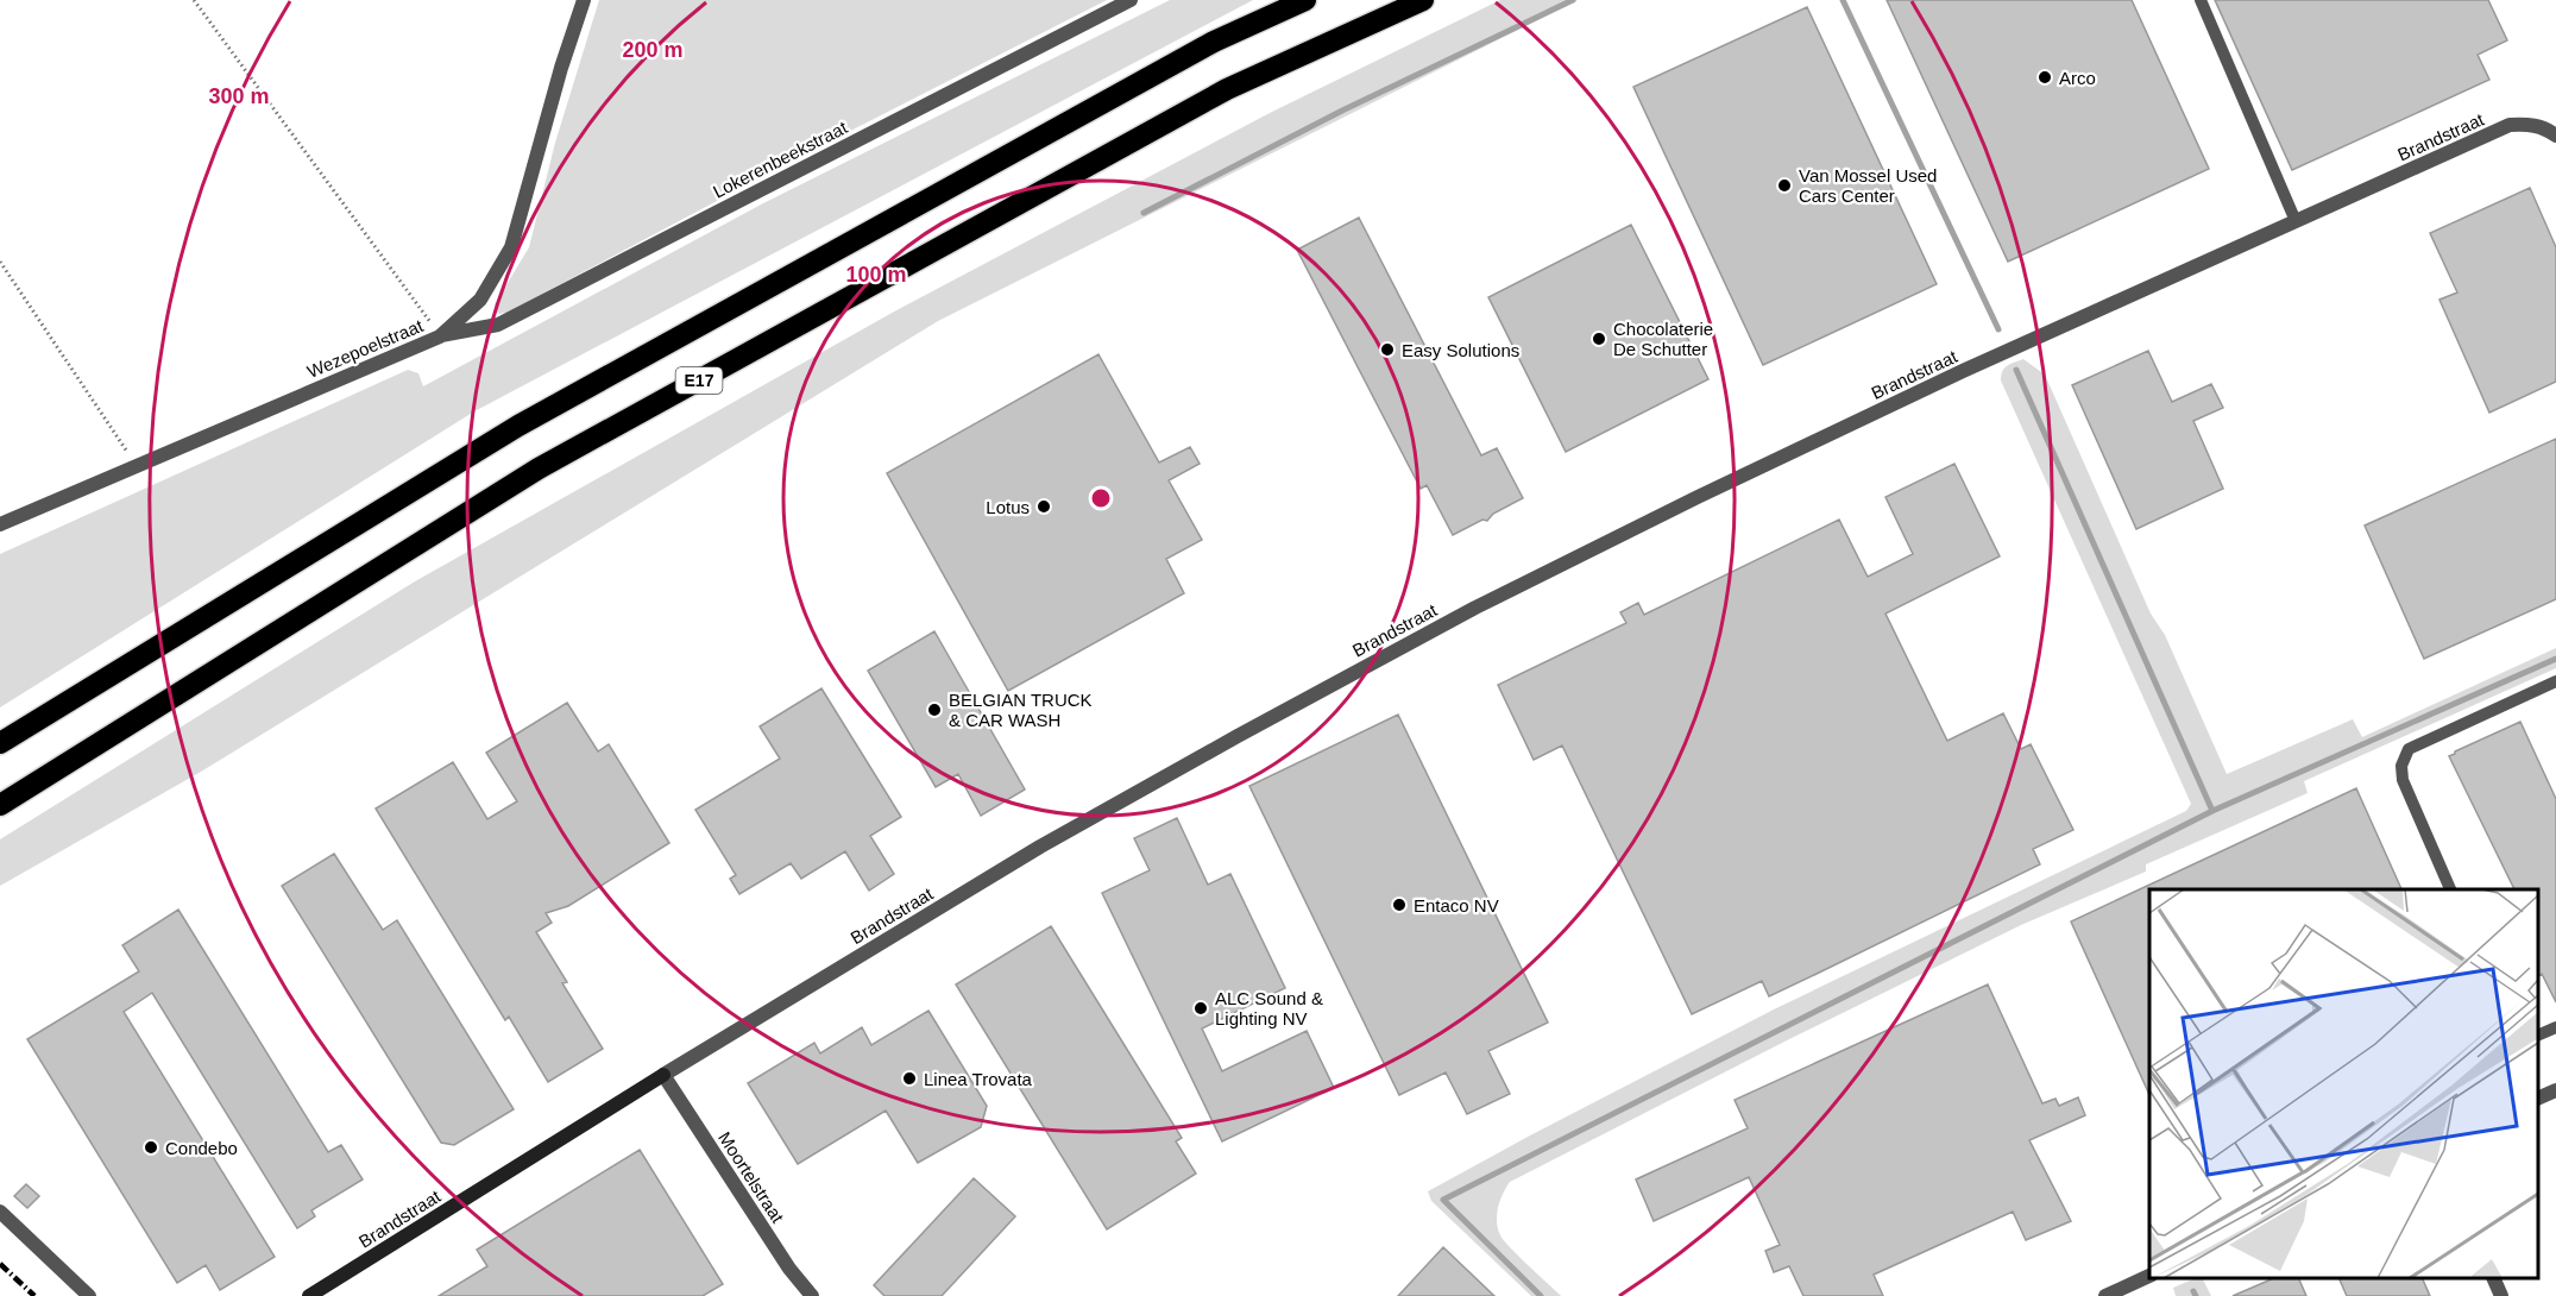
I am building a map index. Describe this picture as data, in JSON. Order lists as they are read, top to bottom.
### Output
{
  "streets": {
    "highway": ["E17"],
    "street": [
      "Brandstraat",
      "Lokerenbeekstraat",
      "Wezepoelstraat",
      "Moortelstraat"
    ]
  },
  "crossings": [
    ["Brandstraat", "Moortelstraat"],
    ["Lokerenbeekstraat", "Wezepoelstraat"]
  ],
  "places": [
    "Arco",
    "Van Mossel Used Cars Center",
    "Chocolaterie De Schutter",
    "Easy Solutions",
    "Lotus",
    "BELGIAN TRUCK & CAR WASH",
    "Entaco NV",
    "ALC Sound & Lighting NV",
    "Linea Trovata",
    "Condebo"
  ],
  "rings": ["200 m", "300 m", "100 m"]
}
